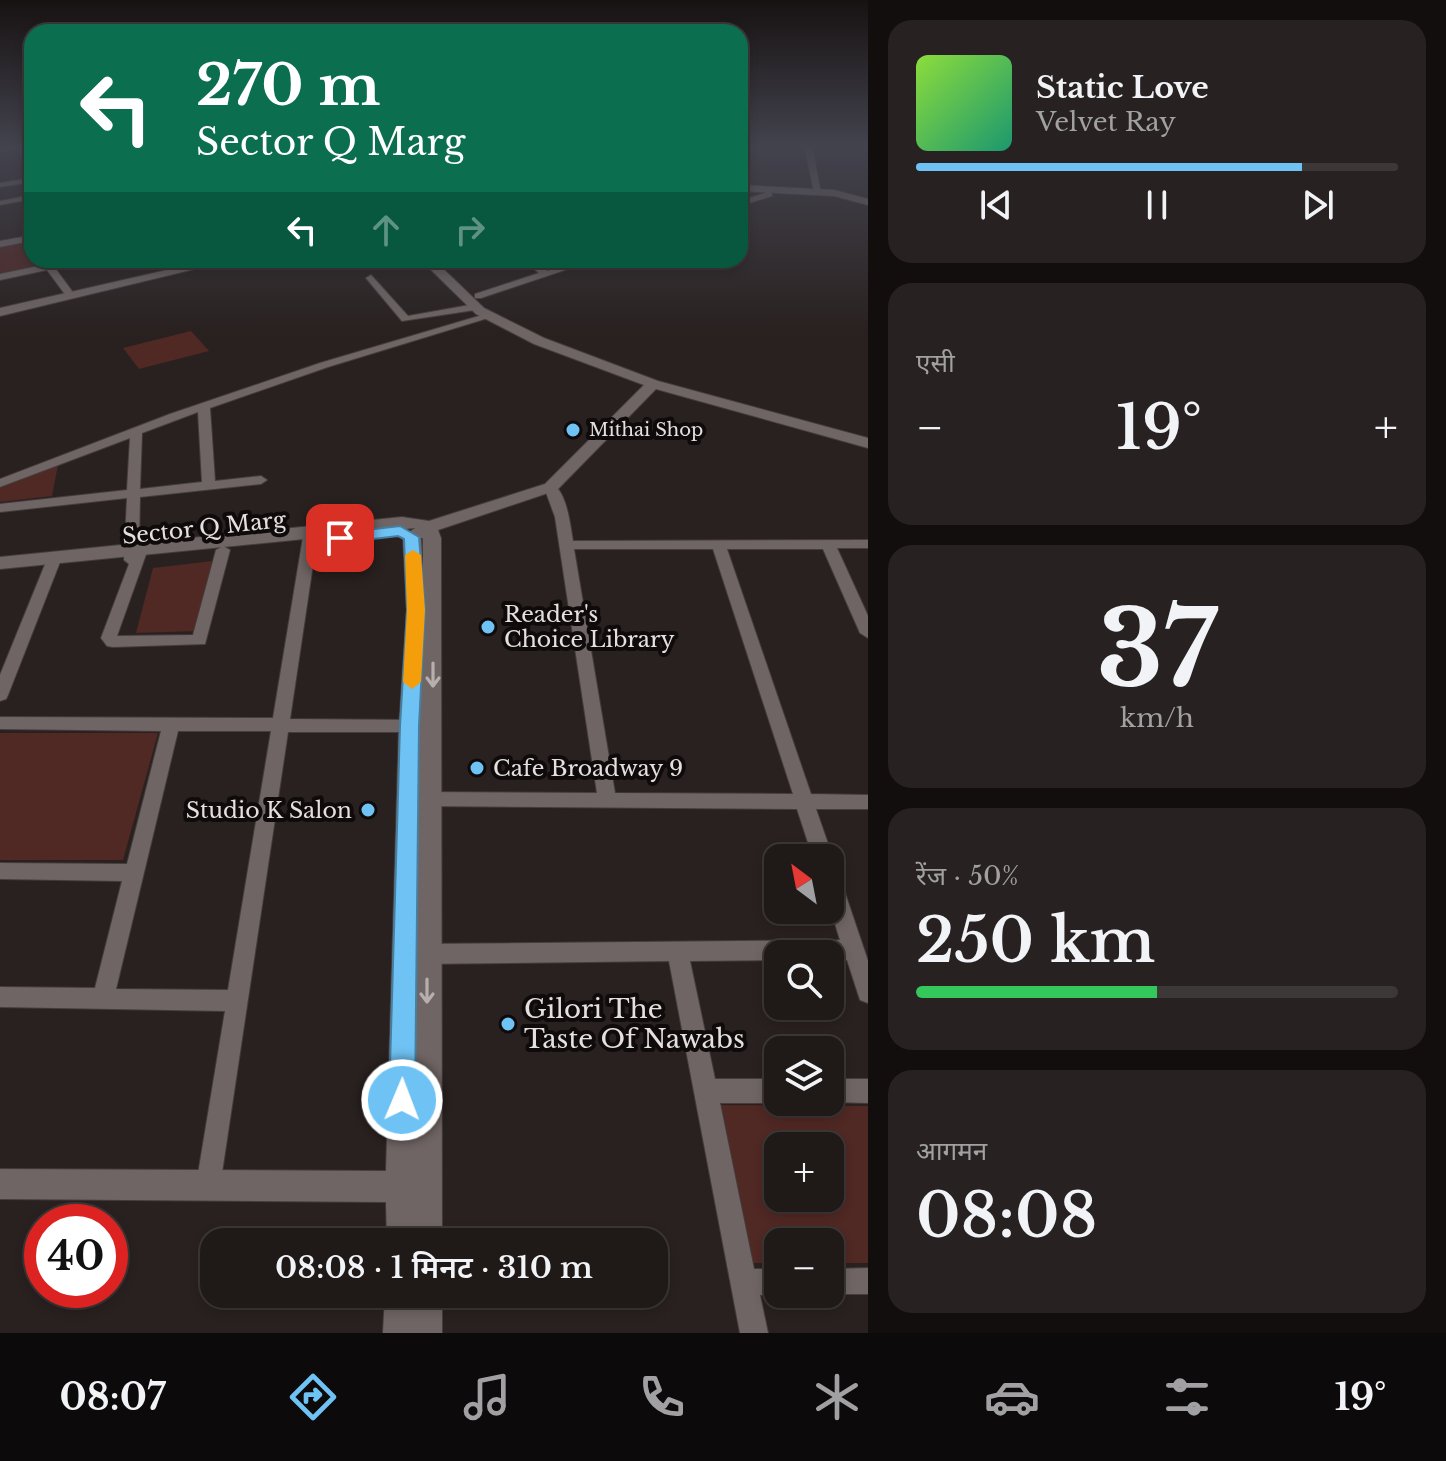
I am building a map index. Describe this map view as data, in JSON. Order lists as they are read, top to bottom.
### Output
{
  "streets": {
    "street": ["Sector Q Marg"]
  },
  "places": [
    "Mithai Shop",
    "Reader's Choice Library",
    "Cafe Broadway 9",
    "Studio K Salon",
    "Gilori The Taste Of Nawabs"
  ],
  "north": "top left",
  "page": {
    "turn": ["270 m", "Sector Q Marg"],
    "song": ["Static Love", "Velvet Ray"],
    "tile": [
      "एसी",
      ["37", "km/h"],
      ["रेंज · 50%", "250 km"],
      ["आगमन", "08:08"]
    ],
    "heat": ["−", "19°", "+"],
    "map_buttons": ["+", "−"],
    "limit": "40",
    "trip": "08:08 · 1 मिनट · 310 m",
    "tabs": ["08:07", "19°"]
  }
}
